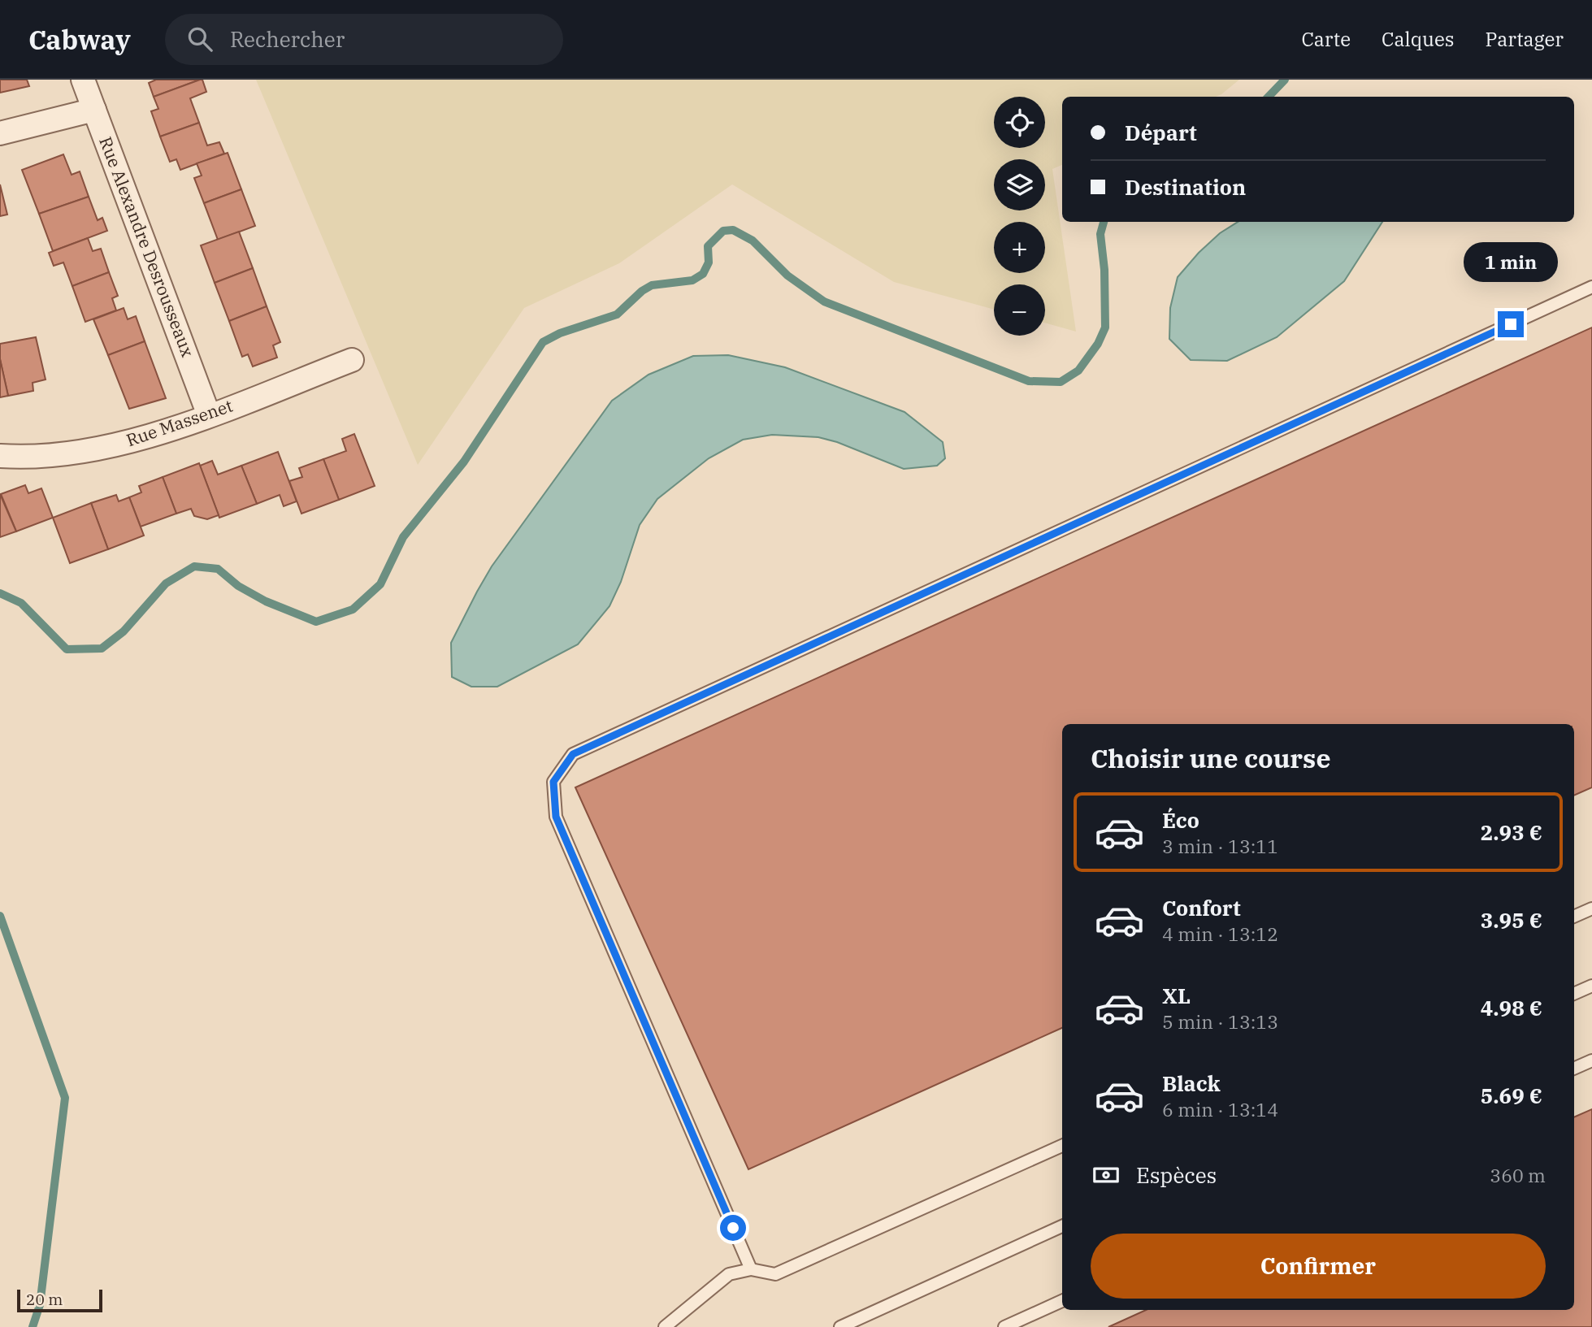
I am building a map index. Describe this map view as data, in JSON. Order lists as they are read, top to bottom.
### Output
{
  "streets": {
    "street": ["Rue Alexandre Desrousseaux", "Rue Massenet"]
  },
  "crossings": [
    ["Rue Alexandre Desrousseaux", "Rue Massenet"]
  ],
  "scale_bar": "20 m",
  "page": {
    "header": "Cabway",
    "search": "Rechercher",
    "nav": ["Carte", "Calques", "Partager"],
    "map_buttons": ["+", "−"],
    "banner": ["Départ", "Destination"],
    "bubble": "1 min",
    "heading": "Choisir une course",
    "list": [
      {
        "name": "Éco",
        "note": "3 min · 13:11",
        "value": "2.93 €"
      },
      {
        "name": "Confort",
        "note": "4 min · 13:12",
        "value": "3.95 €"
      },
      {
        "name": "XL",
        "note": "5 min · 13:13",
        "value": "4.98 €"
      },
      {
        "name": "Black",
        "note": "6 min · 13:14",
        "value": "5.69 €"
      }
    ],
    "pay": ["Espèces", "360 m"],
    "buttons": "Confirmer",
    "scale": "20 m"
  }
}
